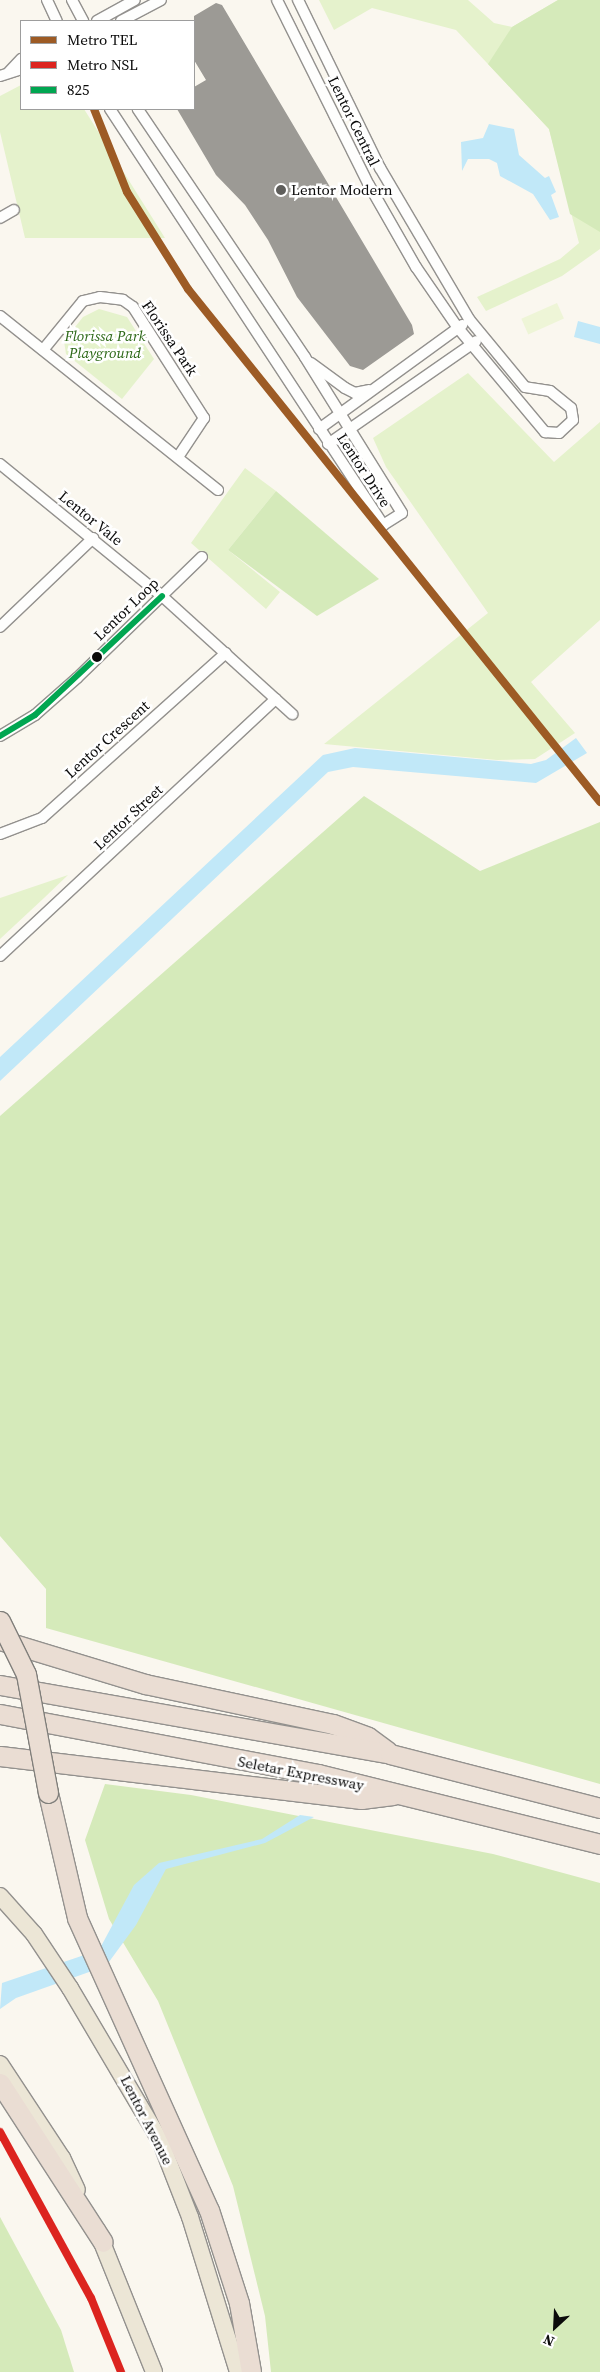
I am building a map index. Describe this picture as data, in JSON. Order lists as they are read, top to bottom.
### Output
{
  "streets": {
    "highway": ["Seletar Expressway"],
    "main road": ["Lentor Avenue"],
    "street": [
      "Lentor Central",
      "Florissa Park",
      "Lentor Drive",
      "Lentor Vale",
      "Lentor Loop",
      "Lentor Crescent",
      "Lentor Street"
    ]
  },
  "crossings": [
    ["Lentor Vale", "Lentor Loop"]
  ],
  "parks": ["Florissa Park Playground"],
  "places": ["Lentor Modern"],
  "lines": ["metro line TEL", "transit line 825", "metro line NSL"],
  "legend": ["Metro TEL", "Metro NSL", "825"],
  "north": "bottom left"
}
